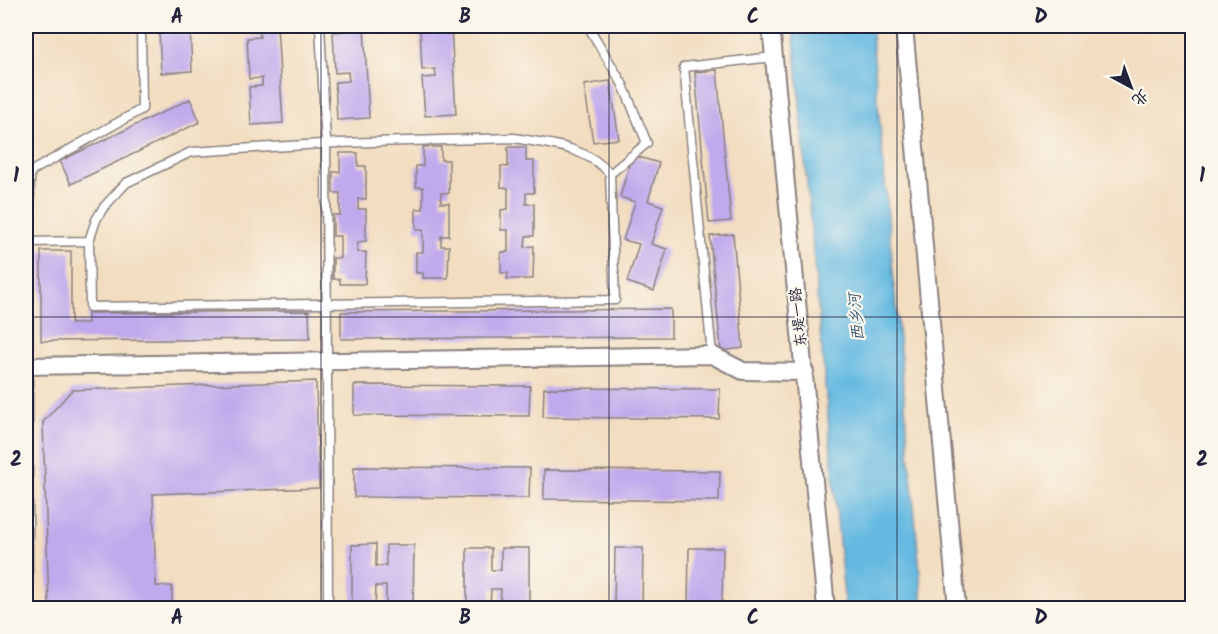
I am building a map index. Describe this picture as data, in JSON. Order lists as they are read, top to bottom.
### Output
{
  "streets": {
    "street": ["东堤一路"]
  },
  "water": ["西乡河"],
  "north": "bottom right",
  "grid": {
    "columns": [
      "A",
      "B",
      "C",
      "D"
    ],
    "rows": ["1", "2"]
  }
}
